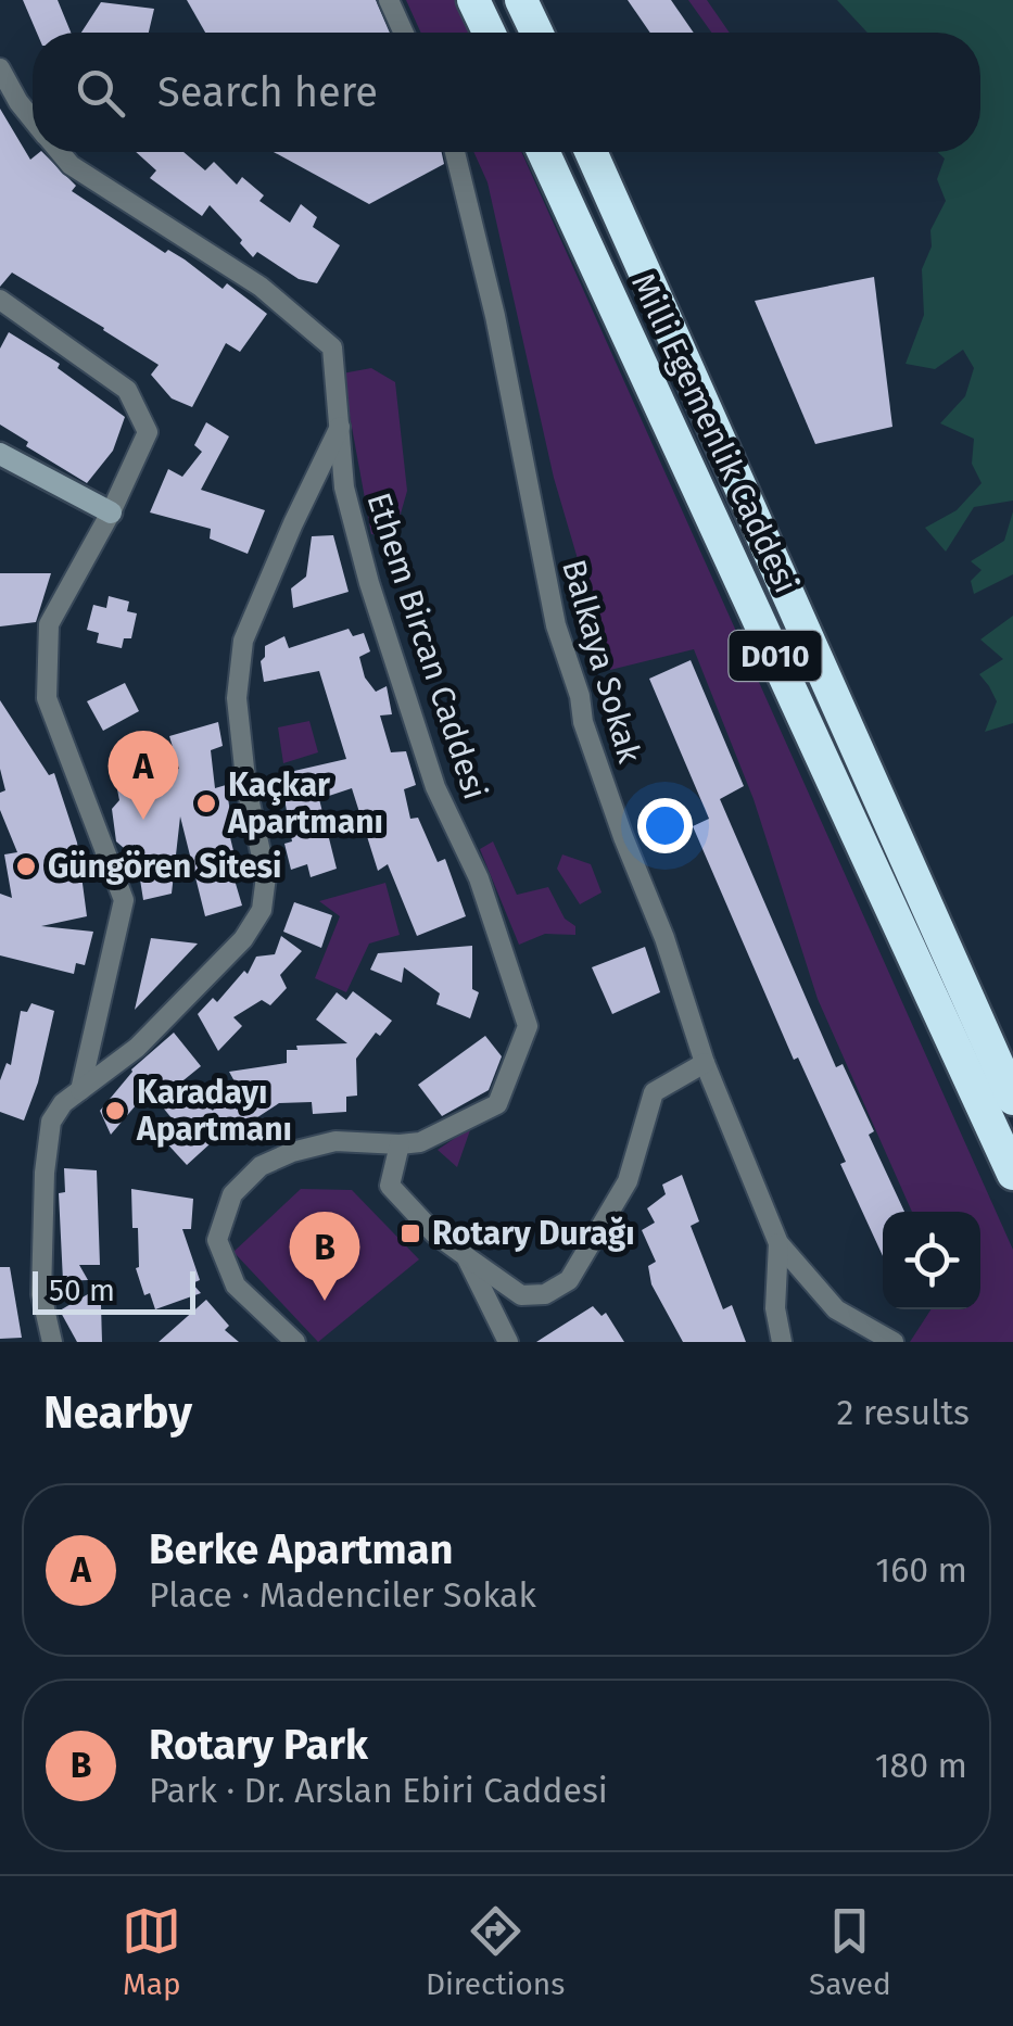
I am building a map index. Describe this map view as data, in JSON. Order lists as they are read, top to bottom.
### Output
{
  "streets": {
    "highway": ["Milli Egemenlik Caddesi", "D010"],
    "street": ["Ethem Bircan Caddesi", "Balkaya Sokak"]
  },
  "places": {
    "other": ["Kaçkar Apartmanı", "Güngören Sitesi", "Karadayı Apartmanı"],
    "transit": ["Rotary Durağı"]
  },
  "scale_bar": "50 m",
  "page": {
    "search": "Search here",
    "pins": ["A", "B"],
    "scale": "50 m",
    "heading": ["Nearby", "2 results"],
    "list": [
      {
        "mark": "A",
        "name": "Berke Apartman",
        "note": "Place · Madenciler Sokak",
        "value": "160 m"
      },
      {
        "mark": "B",
        "name": "Rotary Park",
        "note": "Park · Dr. Arslan Ebiri Caddesi",
        "value": "180 m"
      }
    ],
    "nav": ["Map", "Directions", "Saved"]
  }
}
